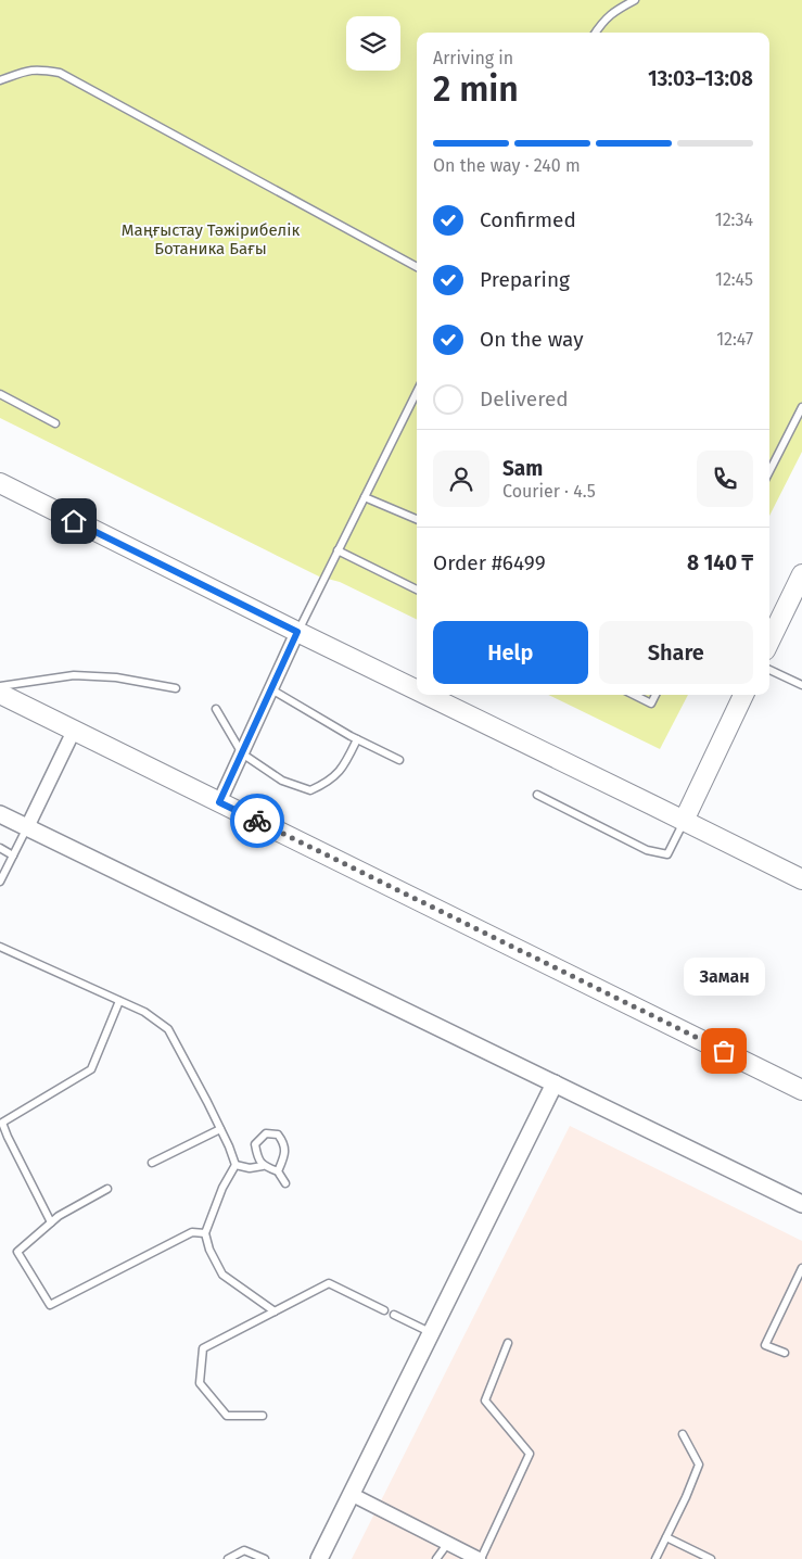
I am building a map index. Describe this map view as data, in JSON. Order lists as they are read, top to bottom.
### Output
{
  "parks": ["Маңғыстау Тәжірибелік Ботаника Бағы"],
  "places": ["Заман"],
  "page": {
    "heading": ["2 min", "Arriving in", "13:03–13:08"],
    "panel": [
      "Sam",
      "Courier · 4.5",
      "Order #6499",
      "8 140 ₸"
    ],
    "bar": "On the way · 240 m",
    "list": [
      ["Confirmed", "12:34"],
      ["Preparing", "12:45"],
      ["On the way", "12:47"],
      "Delivered"
    ],
    "buttons": ["Help", "Share"],
    "bubble": "Заман"
  }
}
